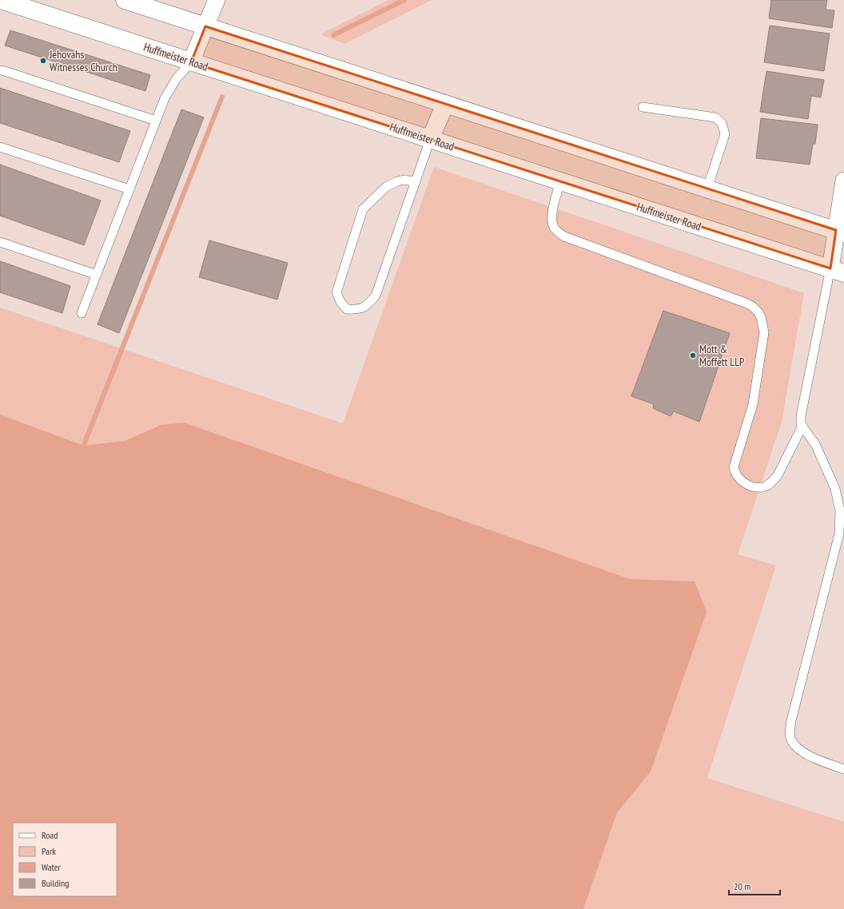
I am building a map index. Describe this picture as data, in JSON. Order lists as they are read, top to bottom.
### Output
{
  "streets": {
    "main road": ["Huffmeister Road"]
  },
  "places": ["Jehovahs Witnesses Church", "Mott & Moffett LLP"],
  "legend": [
    "Road",
    "Park",
    "Water",
    "Building"
  ],
  "scale_bar": "20 m"
}
